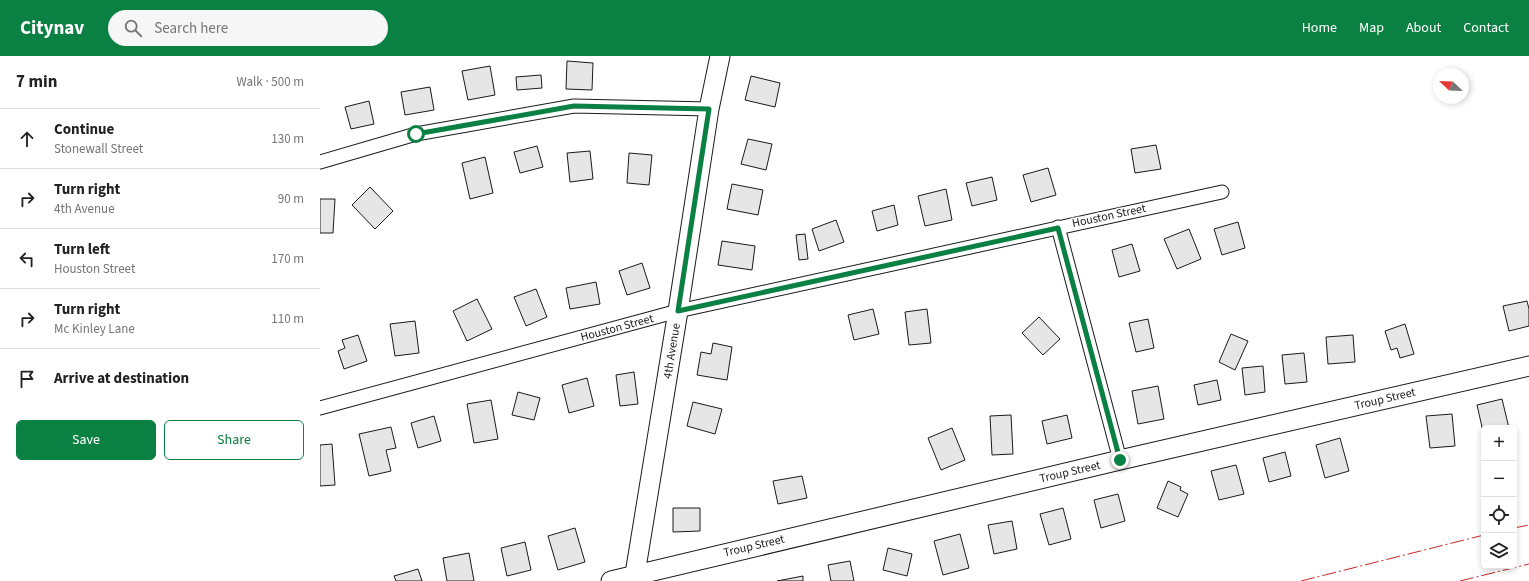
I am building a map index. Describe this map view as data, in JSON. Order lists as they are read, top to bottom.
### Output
{
  "streets": {
    "street": ["Houston Street", "4th Avenue", "Troup Street"]
  },
  "crossings": [
    ["Houston Street", "4th Avenue"],
    ["4th Avenue", "Troup Street"]
  ],
  "north": "top left",
  "page": {
    "header": "Citynav",
    "search": "Search here",
    "nav": [
      "Home",
      "Map",
      "About",
      "Contact"
    ],
    "heading": ["7 min", "Walk · 500 m"],
    "list": [
      ["Continue", "Stonewall Street", "130 m"],
      ["Turn right", "4th Avenue", "90 m"],
      ["Turn left", "Houston Street", "170 m"],
      ["Turn right", "Mc Kinley Lane", "110 m"],
      "Arrive at destination"
    ],
    "buttons": ["Save", "Share"],
    "map_buttons": ["+", "−"]
  }
}
